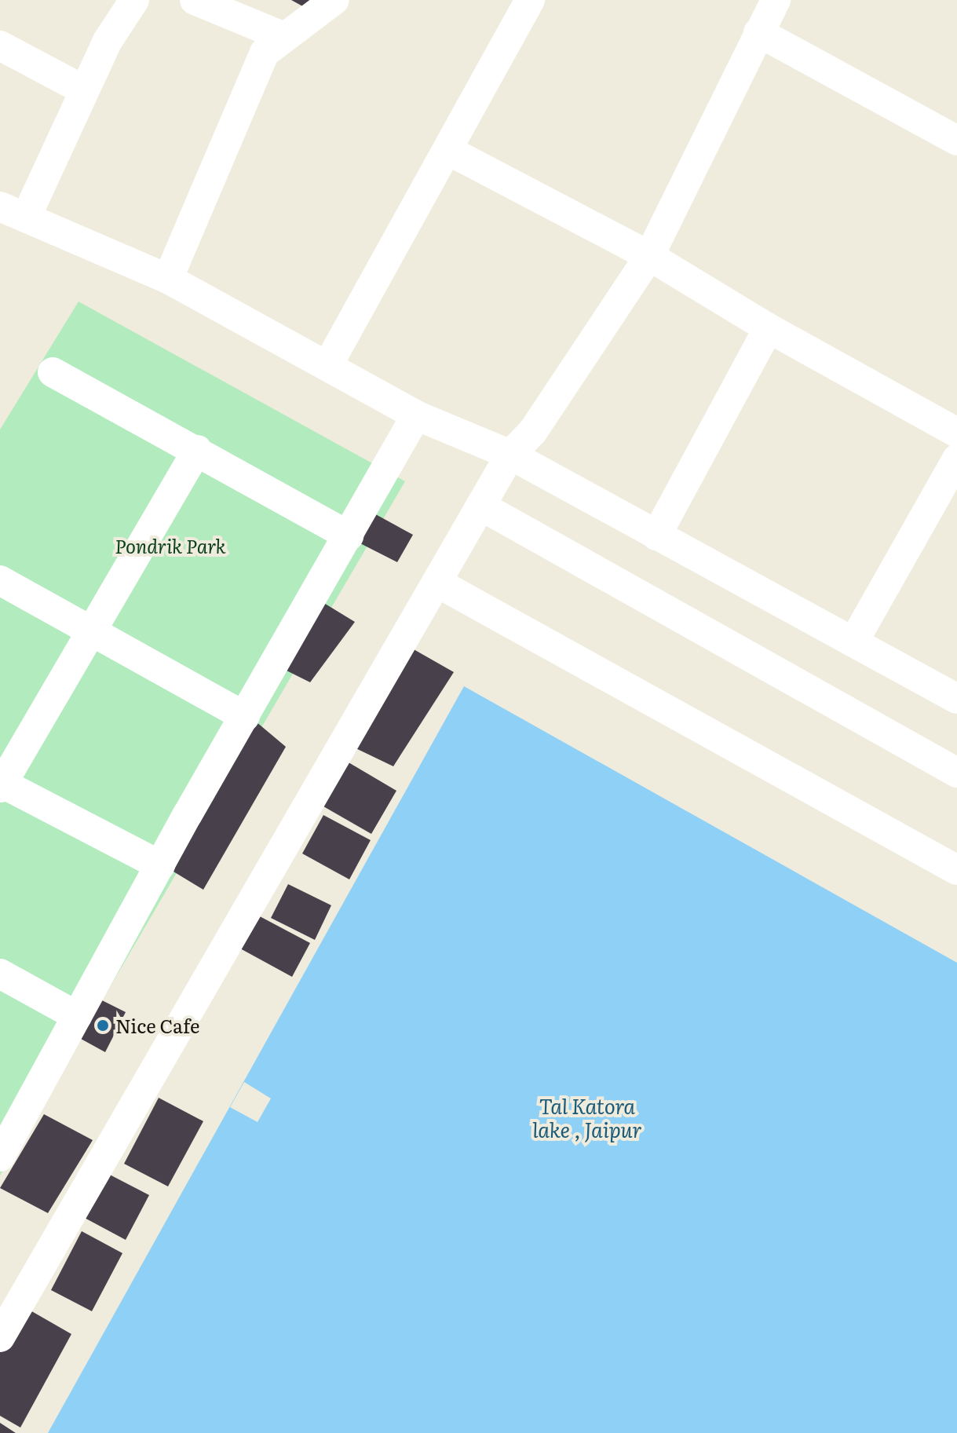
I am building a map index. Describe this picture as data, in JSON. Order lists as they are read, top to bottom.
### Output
{
  "water": ["Tal Katora lake , Jaipur"],
  "parks": ["Pondrik Park"],
  "places": ["Nice Cafe"]
}
